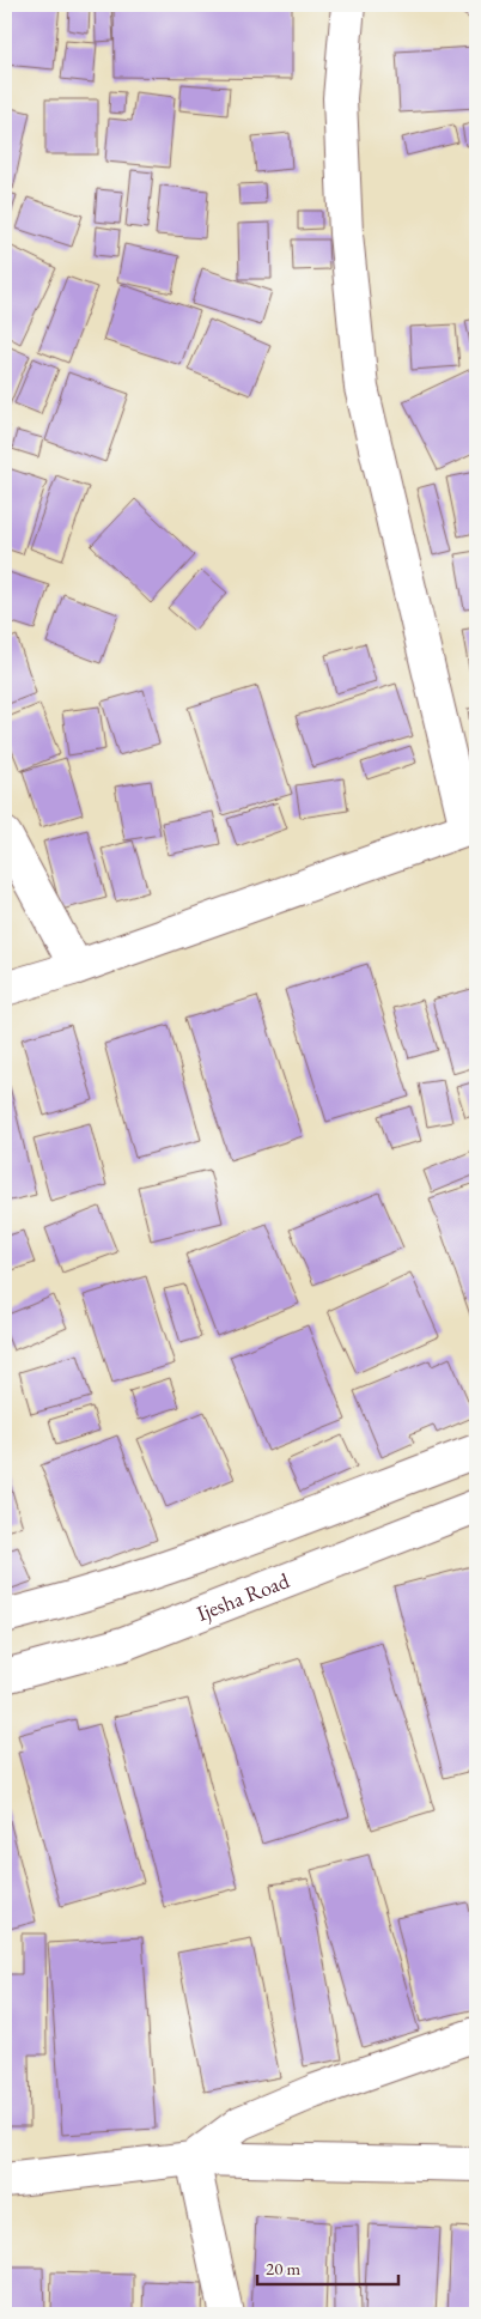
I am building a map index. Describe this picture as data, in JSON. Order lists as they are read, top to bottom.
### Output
{
  "streets": {
    "street": ["Ijesha Road"]
  },
  "scale_bar": "20 m"
}
